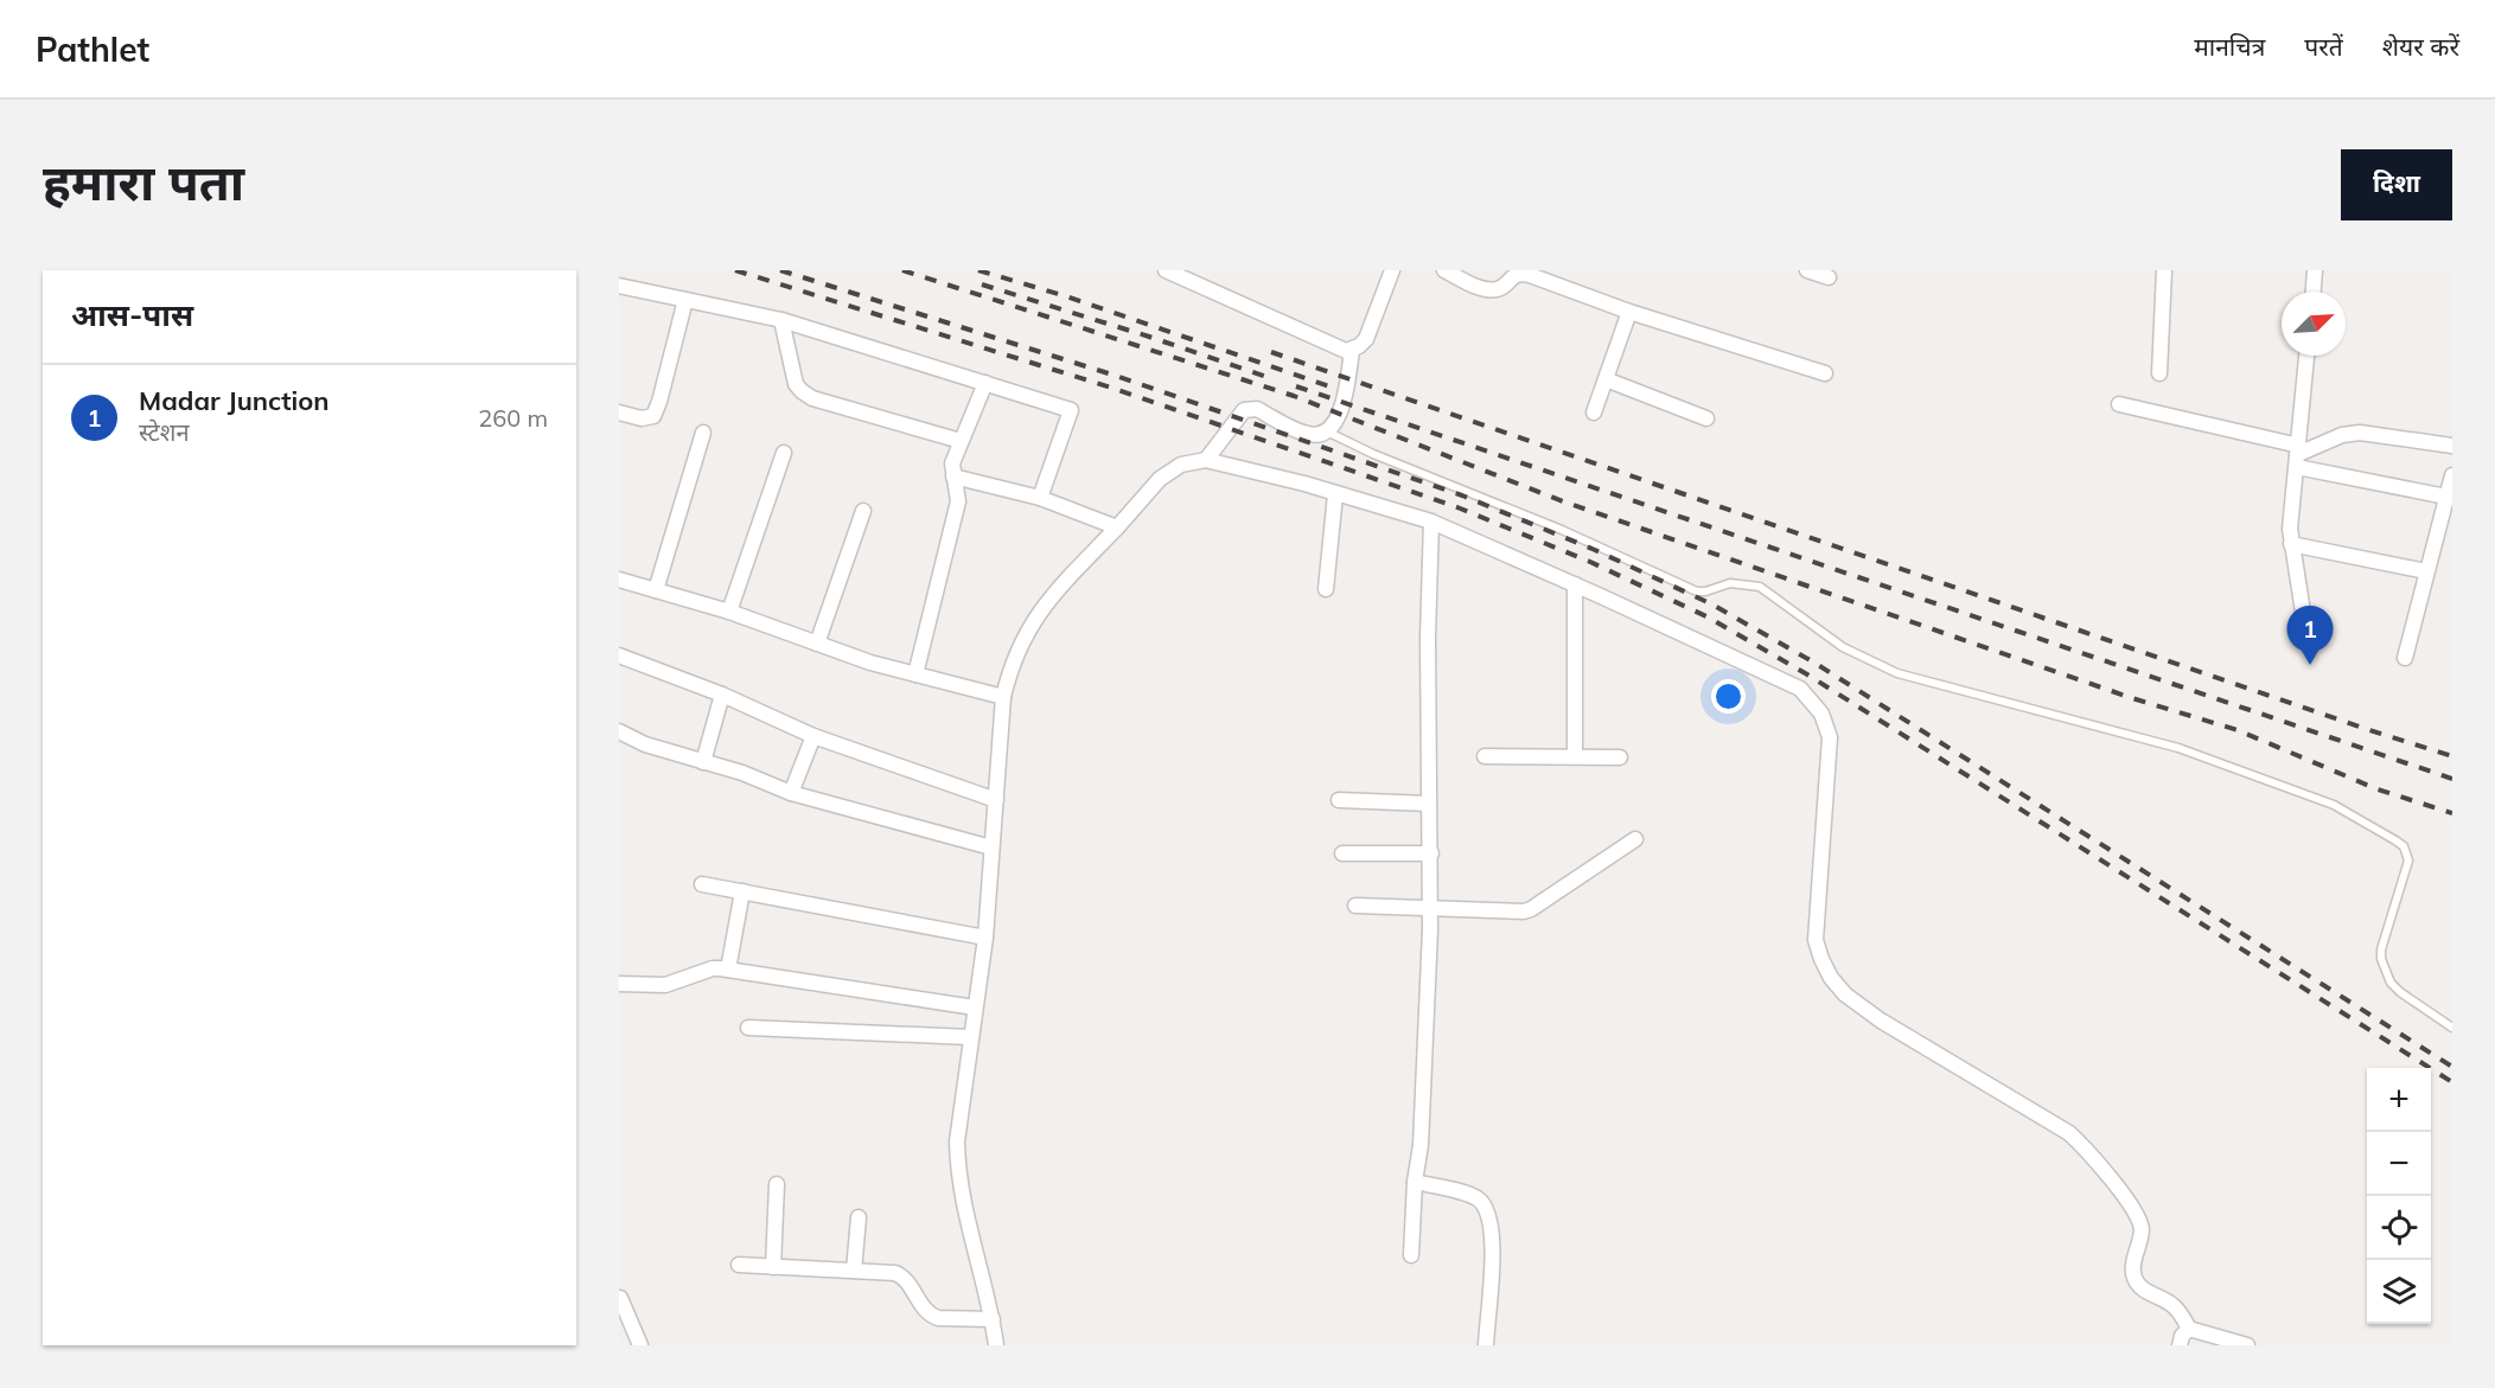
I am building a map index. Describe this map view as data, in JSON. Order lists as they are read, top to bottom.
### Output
{
  "north": "top right",
  "page": {
    "header": "Pathlet",
    "nav": ["मानचित्र", "परतें", "शेयर करें"],
    "buttons": "दिशा",
    "title": "हमारा पता",
    "heading": "आस-पास",
    "list": [
      {
        "mark": "1",
        "name": "Madar Junction",
        "note": "स्टेशन",
        "value": "260 m"
      }
    ],
    "pins": "1",
    "map_buttons": ["+", "−"]
  }
}
